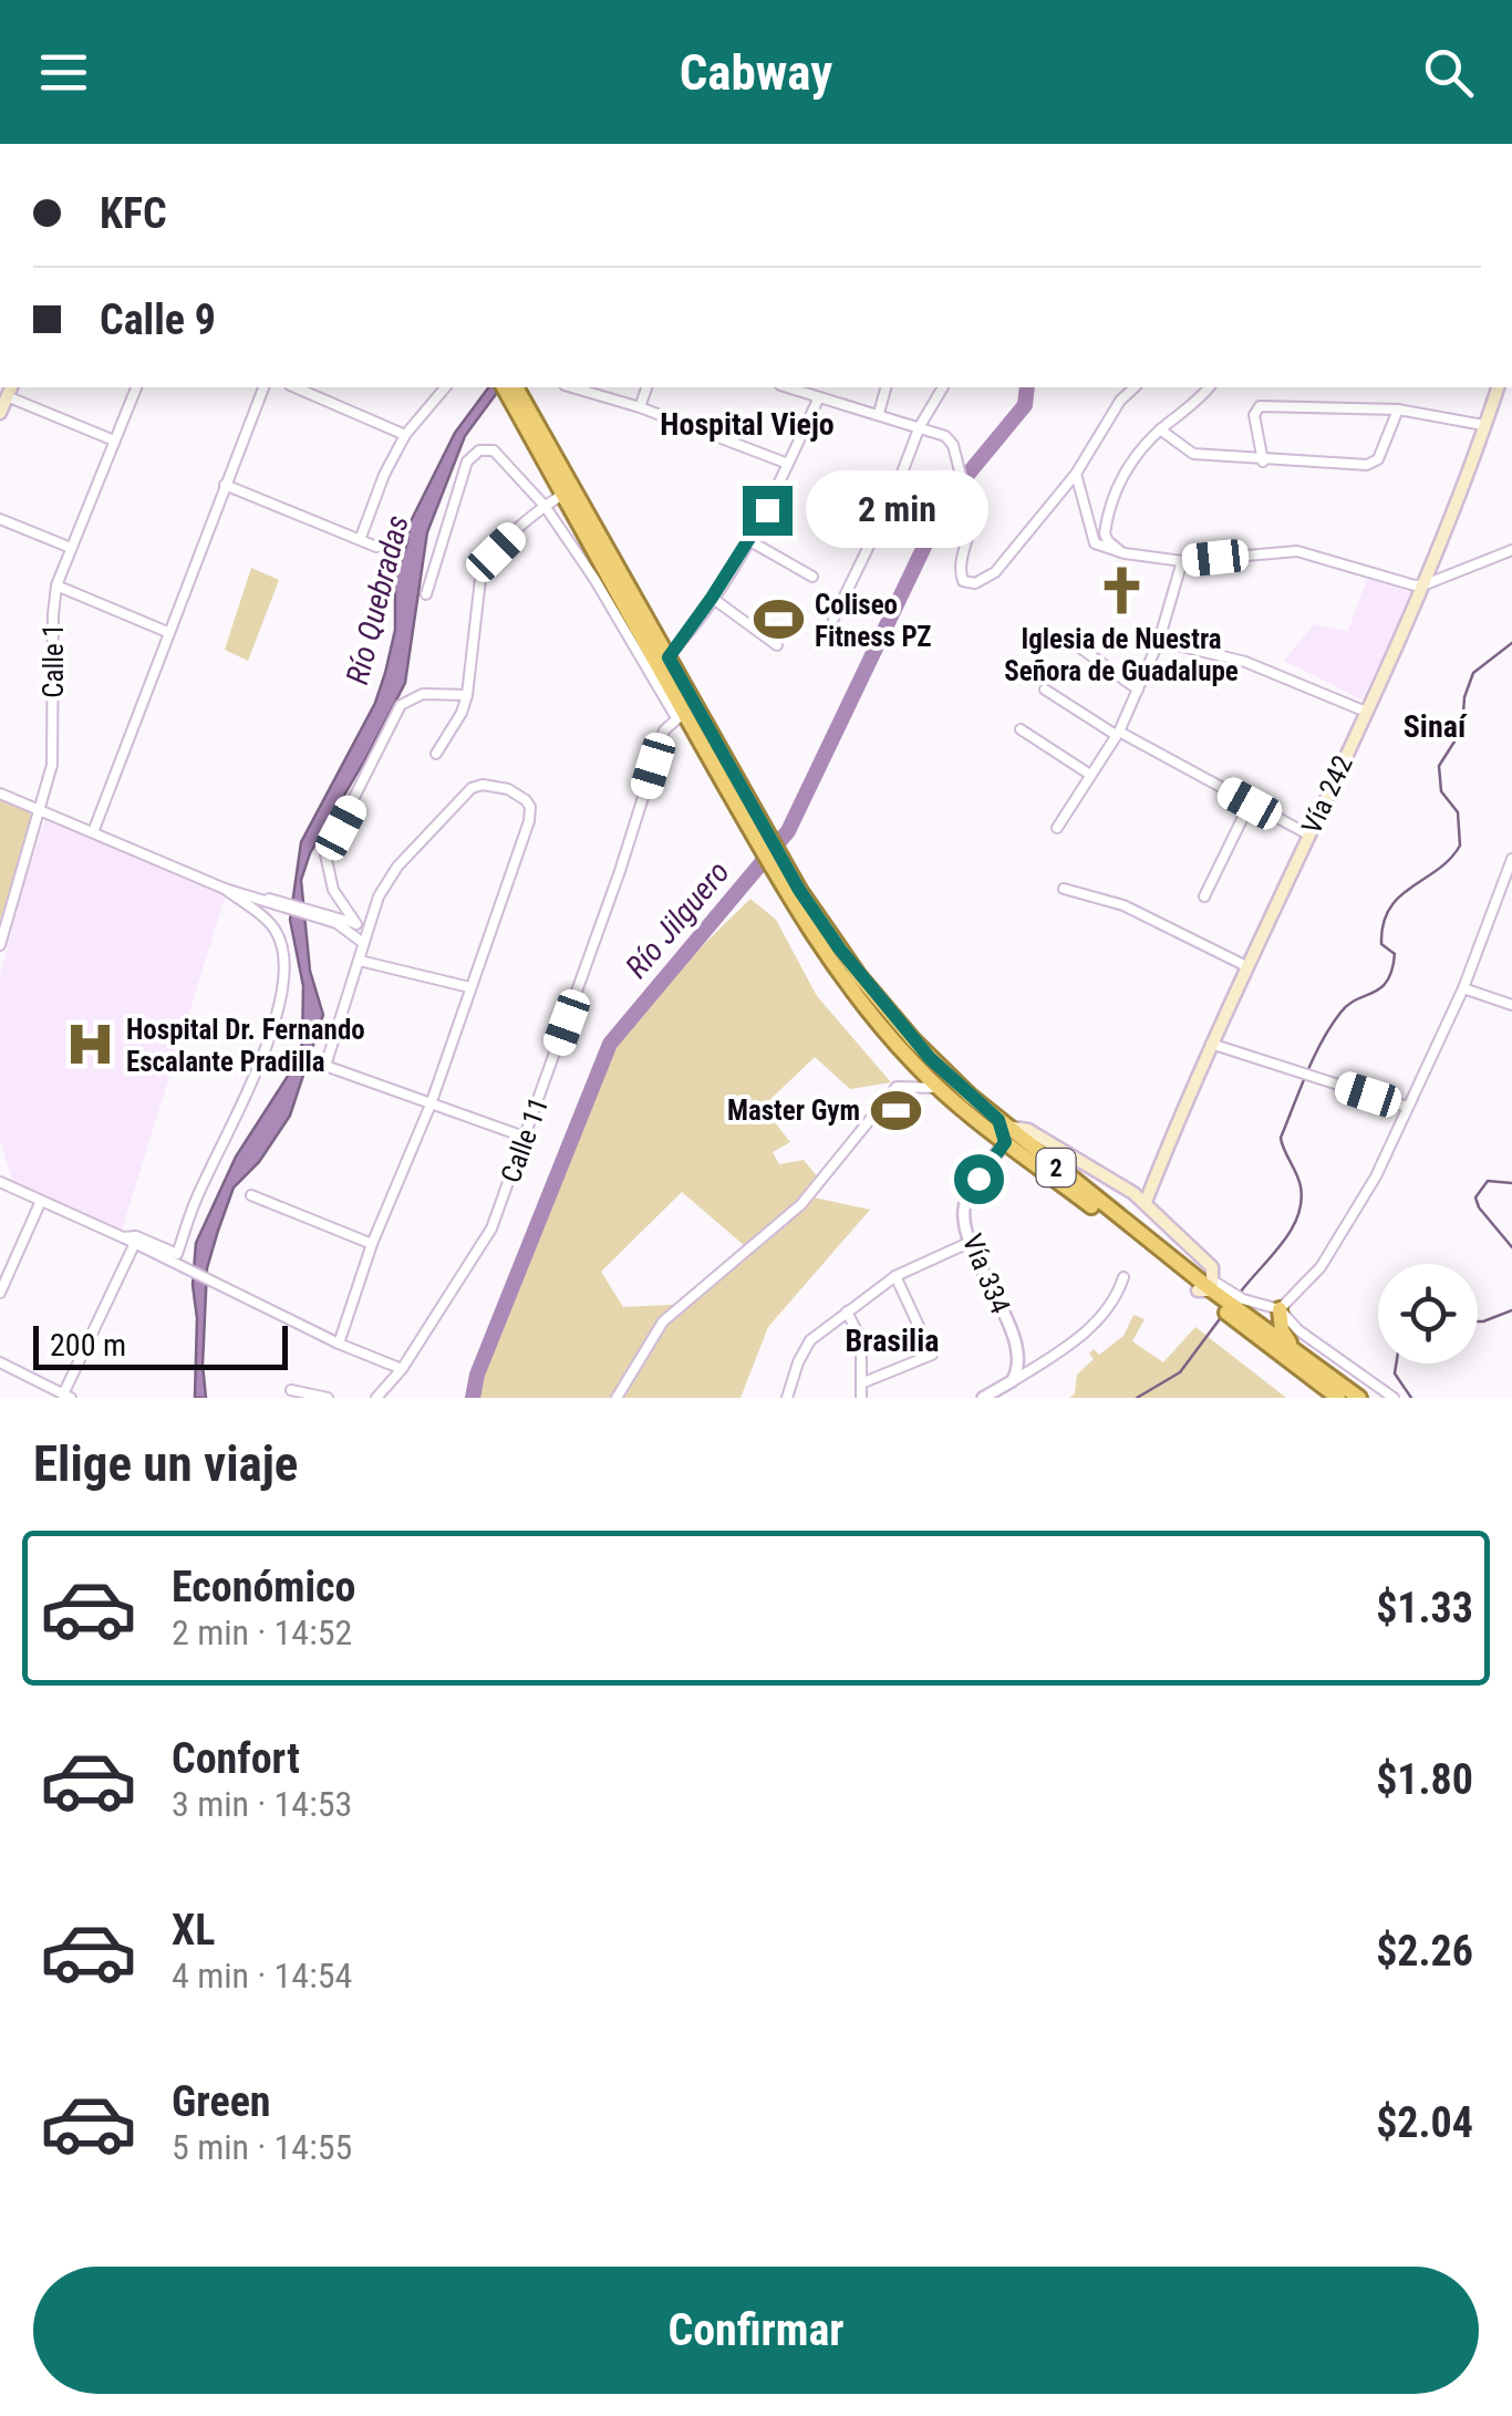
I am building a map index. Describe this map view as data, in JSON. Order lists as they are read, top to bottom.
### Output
{
  "streets": {
    "highway": ["2"],
    "main road": ["Vía 242"],
    "street": ["Calle 1", "Calle 11", "Vía 334"]
  },
  "crossings": [
    ["Calle 11", "2"],
    ["2", "Vía 334"]
  ],
  "districts": ["Hospital Viejo", "Sinaí", "Brasilia"],
  "water": ["Río Quebradas", "Río Jilguero"],
  "places": {
    "church": ["Iglesia de Nuestra Señora de Guadalupe"],
    "sports": ["Coliseo Fitness PZ", "Master Gym"],
    "hospital": ["Hospital Dr. Fernando Escalante Pradilla"]
  },
  "scale_bar": "200 m",
  "page": {
    "header": "Cabway",
    "banner": ["KFC", "Calle 9"],
    "bubble": "2 min",
    "scale": "200 m",
    "heading": "Elige un viaje",
    "list": [
      {
        "name": "Económico",
        "note": "2 min · 14:52",
        "value": "$1.33"
      },
      {
        "name": "Confort",
        "note": "3 min · 14:53",
        "value": "$1.80"
      },
      {
        "name": "XL",
        "note": "4 min · 14:54",
        "value": "$2.26"
      },
      {
        "name": "Green",
        "note": "5 min · 14:55",
        "value": "$2.04"
      }
    ],
    "buttons": "Confirmar"
  }
}
